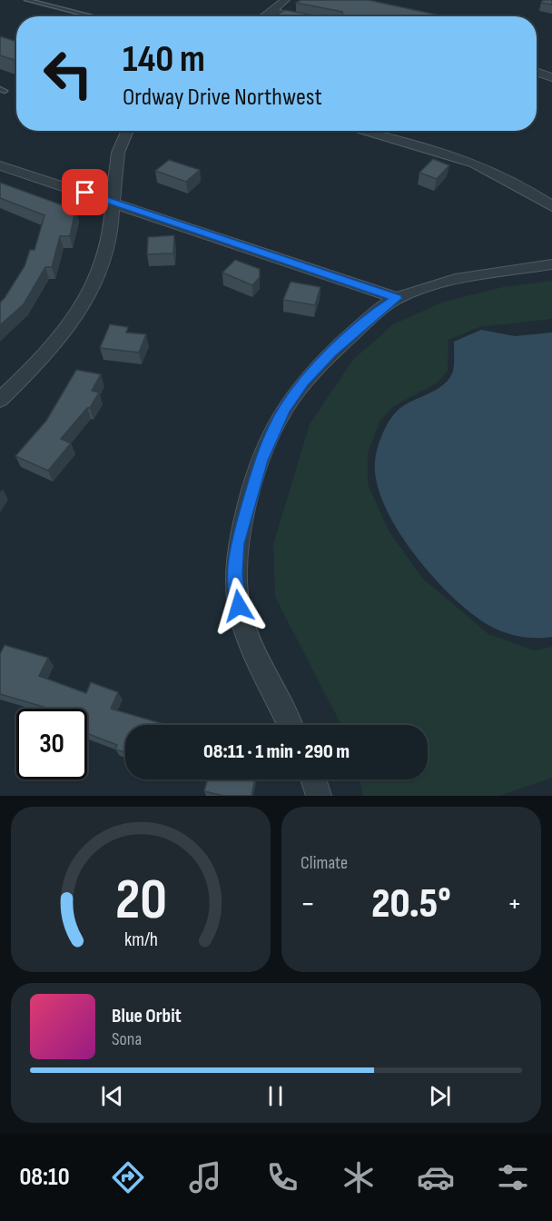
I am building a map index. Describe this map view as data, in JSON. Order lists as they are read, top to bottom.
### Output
{
  "page": {
    "turn": ["140 m", "Ordway Drive Northwest"],
    "limit": "30",
    "trip": "08:11 · 1 min · 290 m",
    "tile": "Climate",
    "heat": ["−", "20.5°", "+"],
    "song": ["Blue Orbit", "Sona"],
    "tabs": "08:10",
    "gauge": ["20", "km/h"]
  }
}
